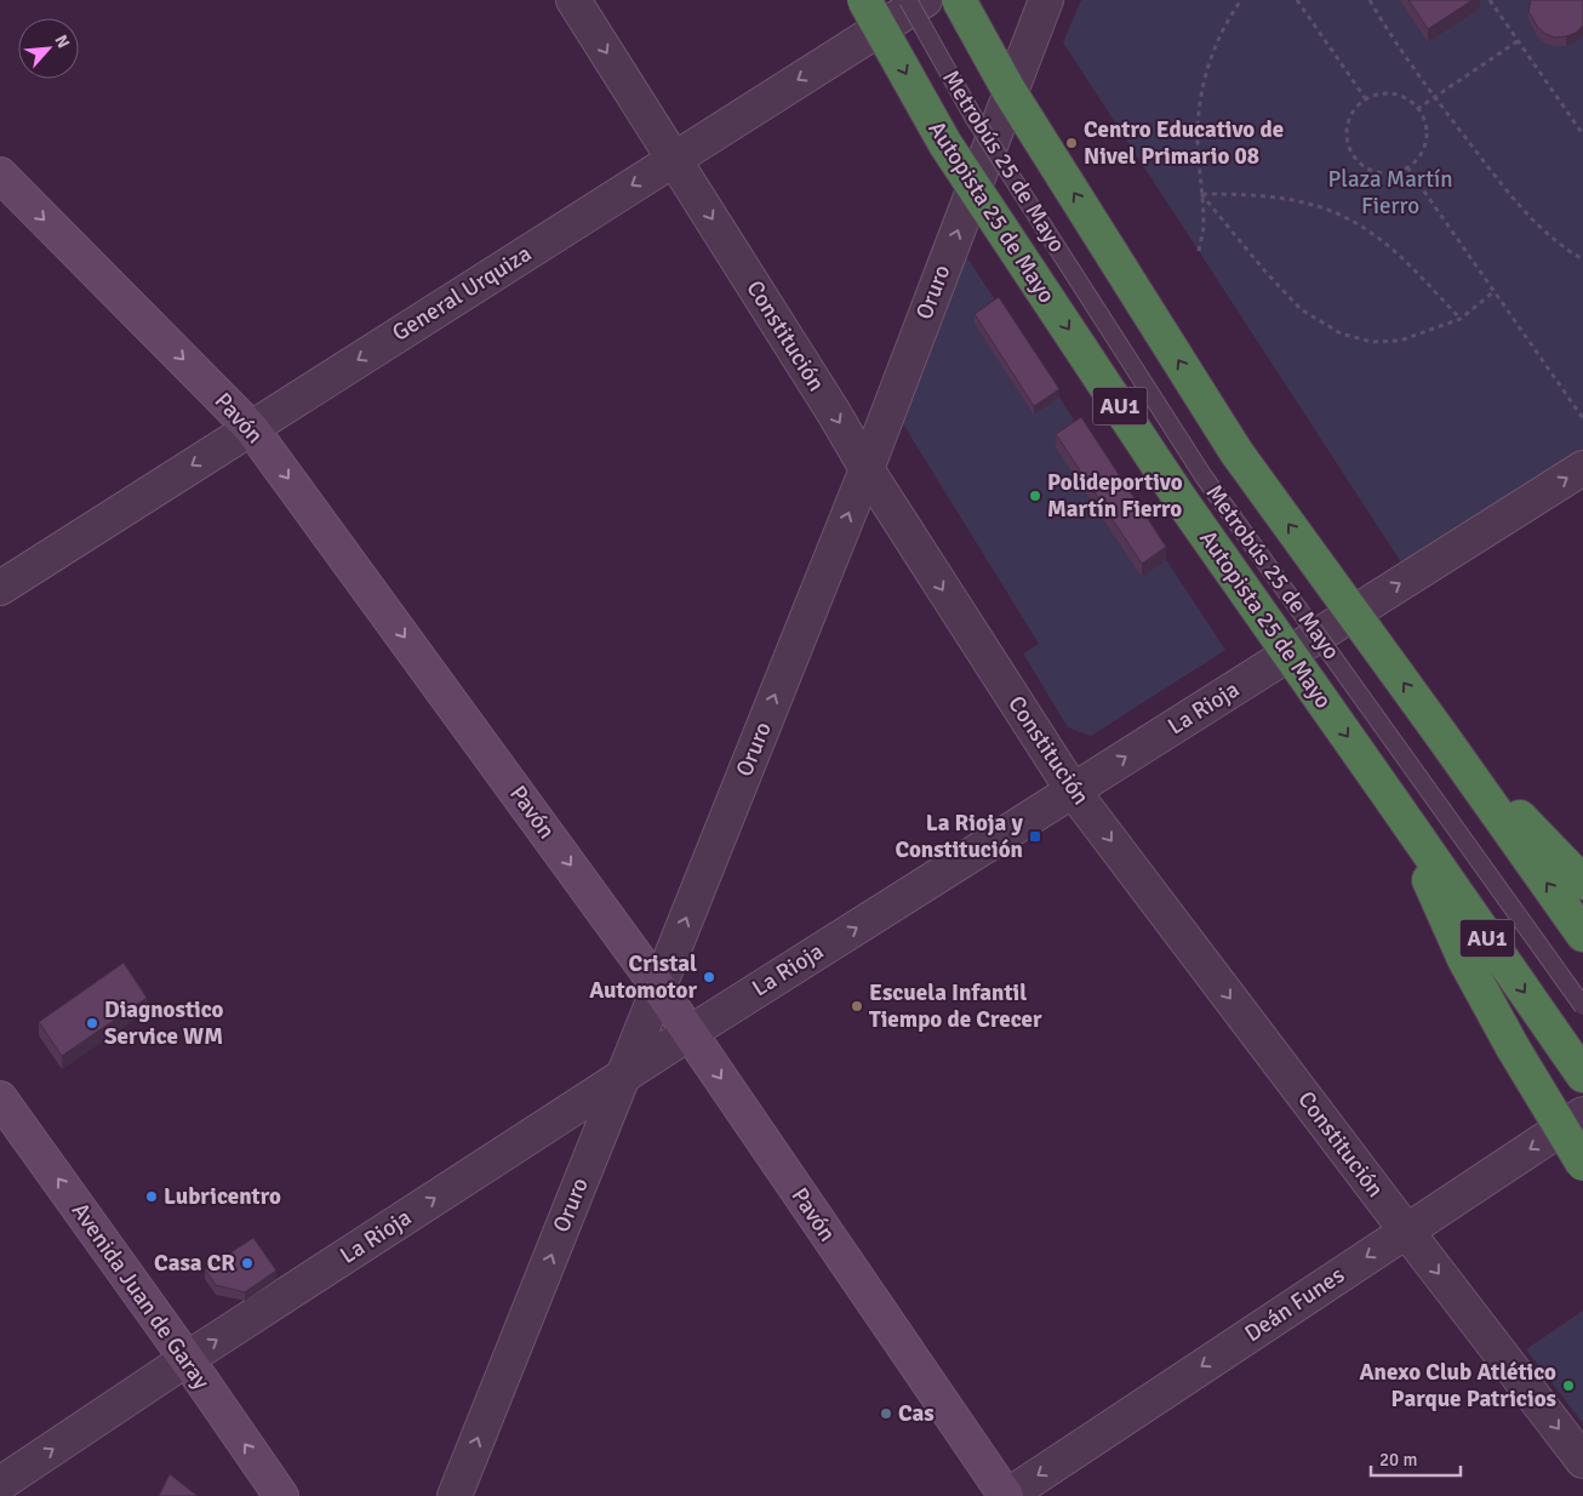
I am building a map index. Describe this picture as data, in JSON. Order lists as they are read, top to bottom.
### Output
{
  "streets": {
    "highway": ["Autopista 25 de Mayo", "AU1"],
    "street": [
      "Oruro",
      "General Urquiza",
      "Constitución",
      "Pavón",
      "La Rioja",
      "Avenida Juan de Garay",
      "Deán Funes"
    ],
    "lane": ["Metrobús 25 de Mayo"]
  },
  "crossings": [
    ["Oruro", "Constitución"],
    ["Oruro", "Pavón"],
    ["Oruro", "La Rioja"],
    ["General Urquiza", "Constitución"],
    ["General Urquiza", "Pavón"],
    ["Constitución", "La Rioja"],
    ["Constitución", "Deán Funes"],
    ["Pavón", "La Rioja"],
    ["Pavón", "Deán Funes"],
    ["La Rioja", "Avenida Juan de Garay"]
  ],
  "one_way": [
    "Oruro",
    "General Urquiza",
    "Constitución",
    "Pavón",
    "La Rioja",
    "Avenida Juan de Garay",
    "Deán Funes"
  ],
  "parks": ["Plaza Martín Fierro"],
  "places": {
    "other": [
      "Centro Educativo de Nivel Primario 08",
      "Polideportivo Martín Fierro",
      "Cristal Automotor",
      "Escuela Infantil Tiempo de Crecer",
      "Diagnostico Service WM",
      "Lubricentro",
      "Casa CR",
      "Anexo Club Atlético Parque Patricios",
      "Cas"
    ],
    "transit": ["La Rioja y Constitución"]
  },
  "scale_bar": "20 m",
  "north": "top right"
}
